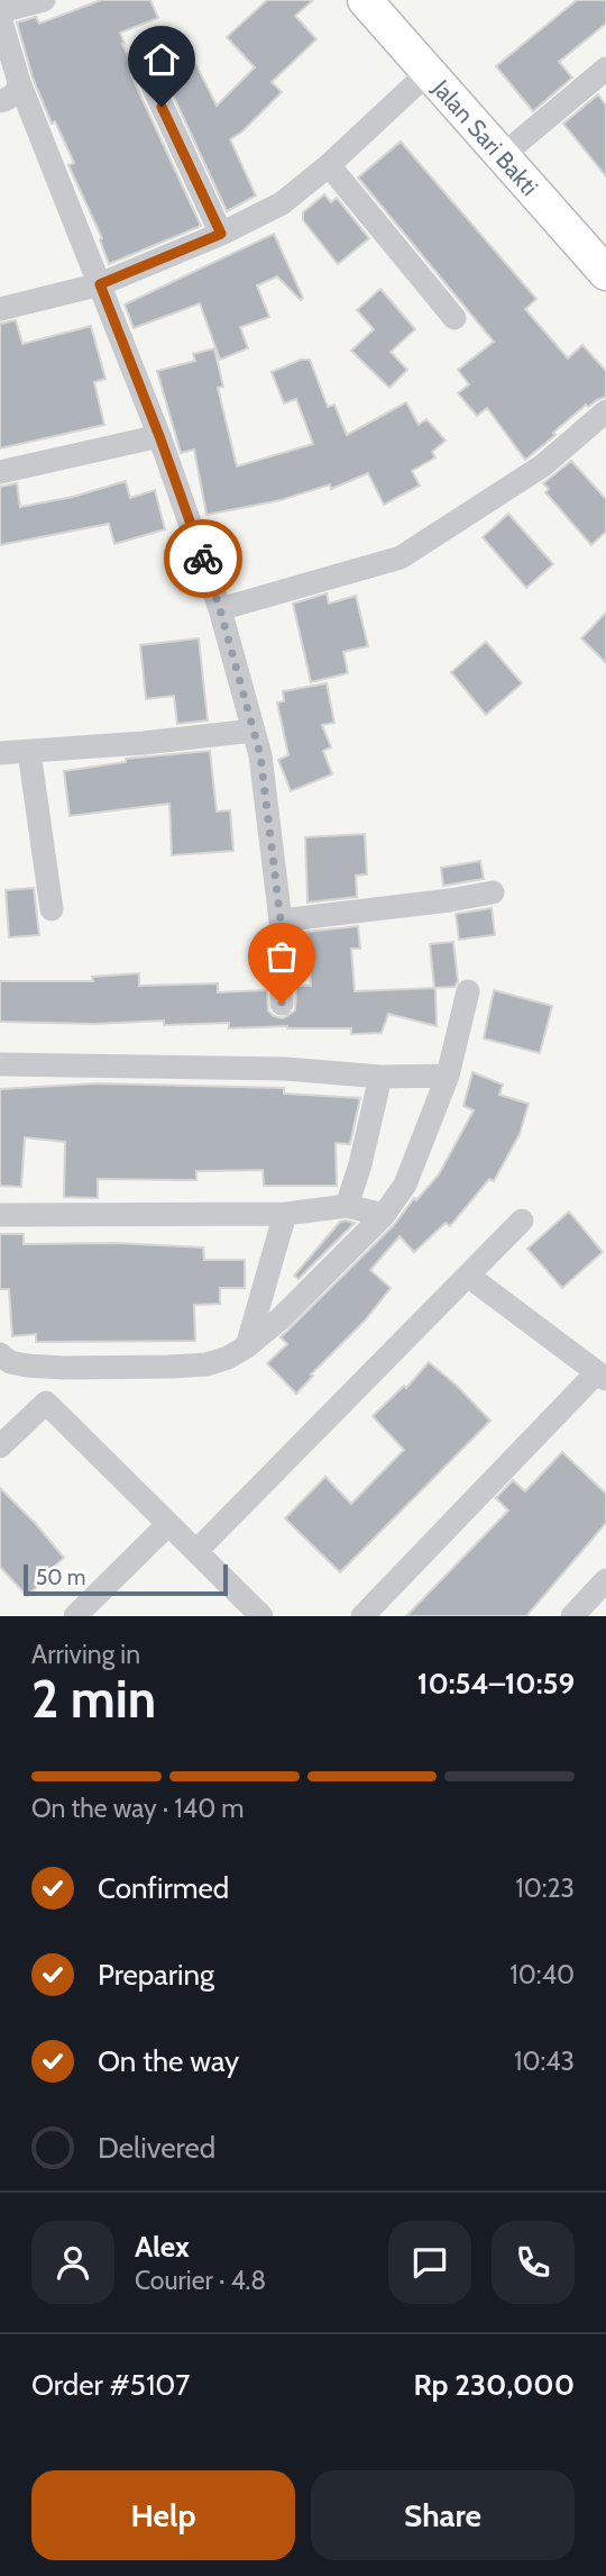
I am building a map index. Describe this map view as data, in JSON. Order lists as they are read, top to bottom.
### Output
{
  "streets": {
    "main road": ["Jalan Sari Bakti"]
  },
  "scale_bar": "50 m",
  "page": {
    "scale": "50 m",
    "heading": ["2 min", "Arriving in", "10:54–10:59"],
    "panel": [
      "Alex",
      "Courier · 4.8",
      "Order #5107",
      "Rp 230,000"
    ],
    "bar": "On the way · 140 m",
    "list": [
      ["Confirmed", "10:23"],
      ["Preparing", "10:40"],
      ["On the way", "10:43"],
      "Delivered"
    ],
    "buttons": ["Help", "Share"]
  }
}
